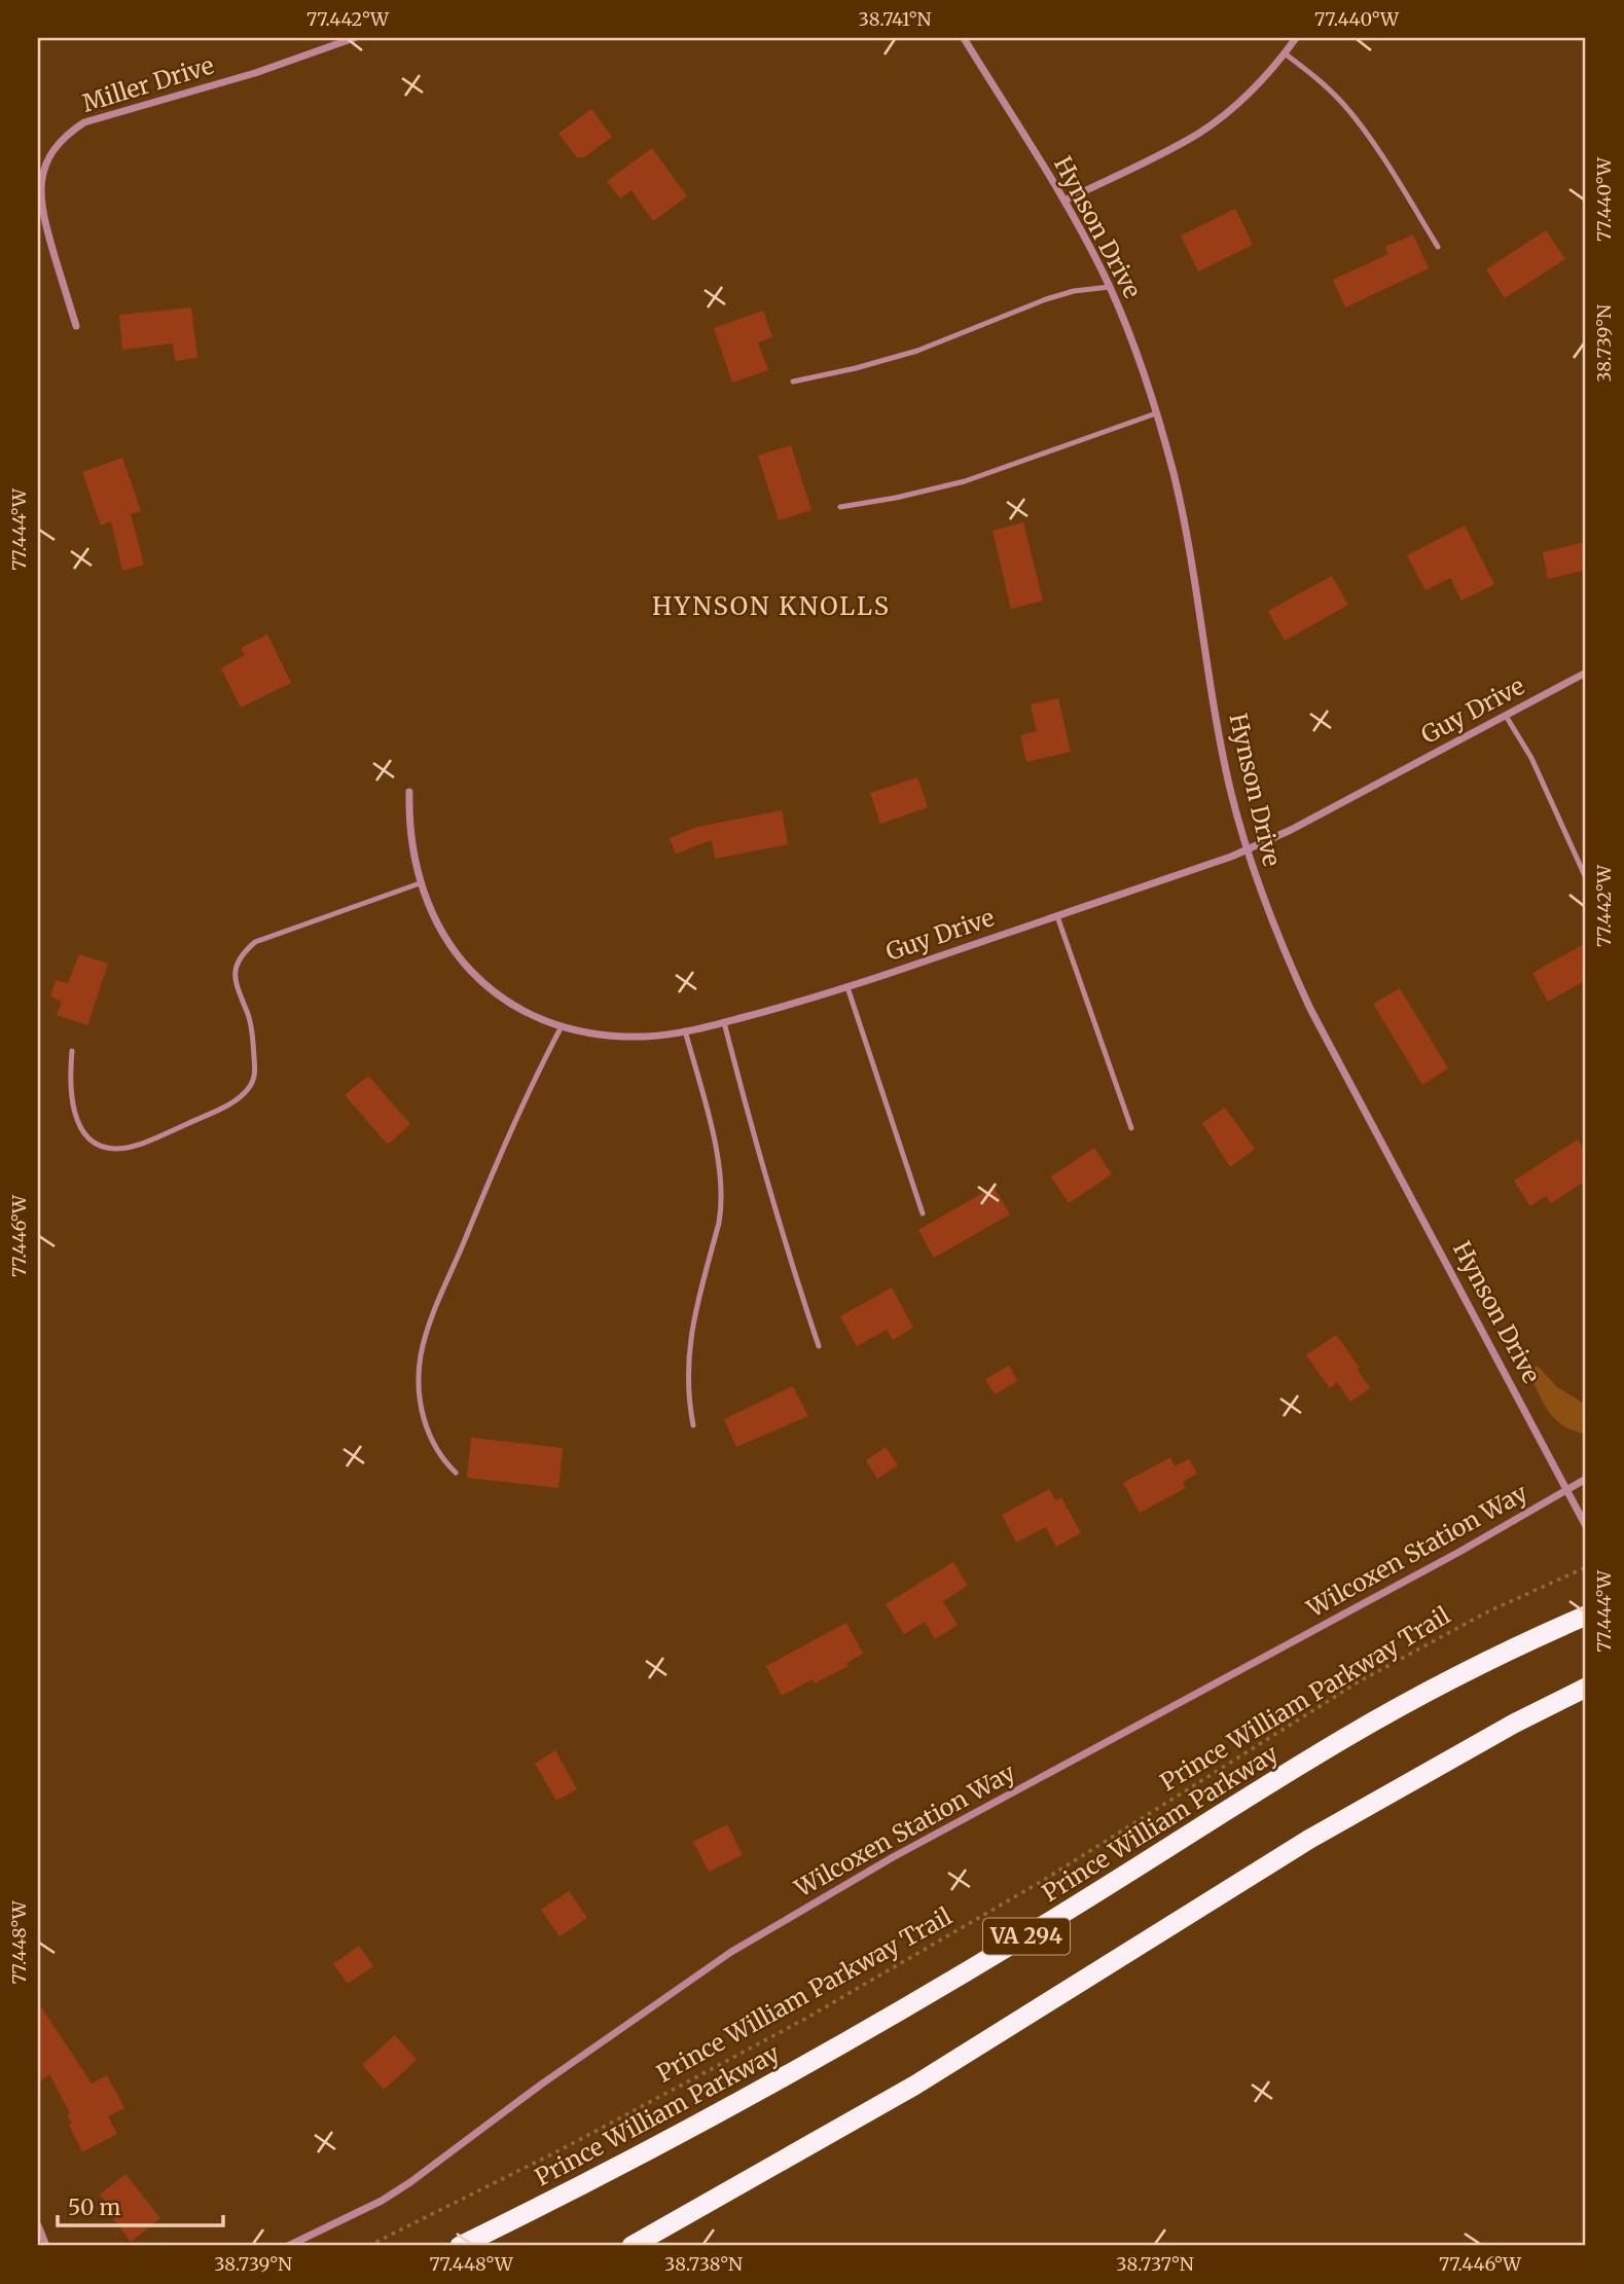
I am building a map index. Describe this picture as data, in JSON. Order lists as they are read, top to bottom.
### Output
{
  "streets": {
    "highway": ["Prince William Parkway", "VA 294"],
    "street": [
      "Miller Drive",
      "Hynson Drive",
      "Guy Drive",
      "Wilcoxen Station Way"
    ],
    "path": ["Prince William Parkway Trail"]
  },
  "crossings": [
    ["Hynson Drive", "Guy Drive"],
    ["Hynson Drive", "Wilcoxen Station Way"]
  ],
  "districts": ["HYNSON KNOLLS"],
  "scale_bar": "50 m",
  "coordinates": [
    "77.442°W",
    "38.741°N",
    "77.440°W",
    "38.739°N",
    "77.444°W",
    "77.446°W",
    "77.448°W",
    "38.738°N",
    "38.737°N"
  ]
}
